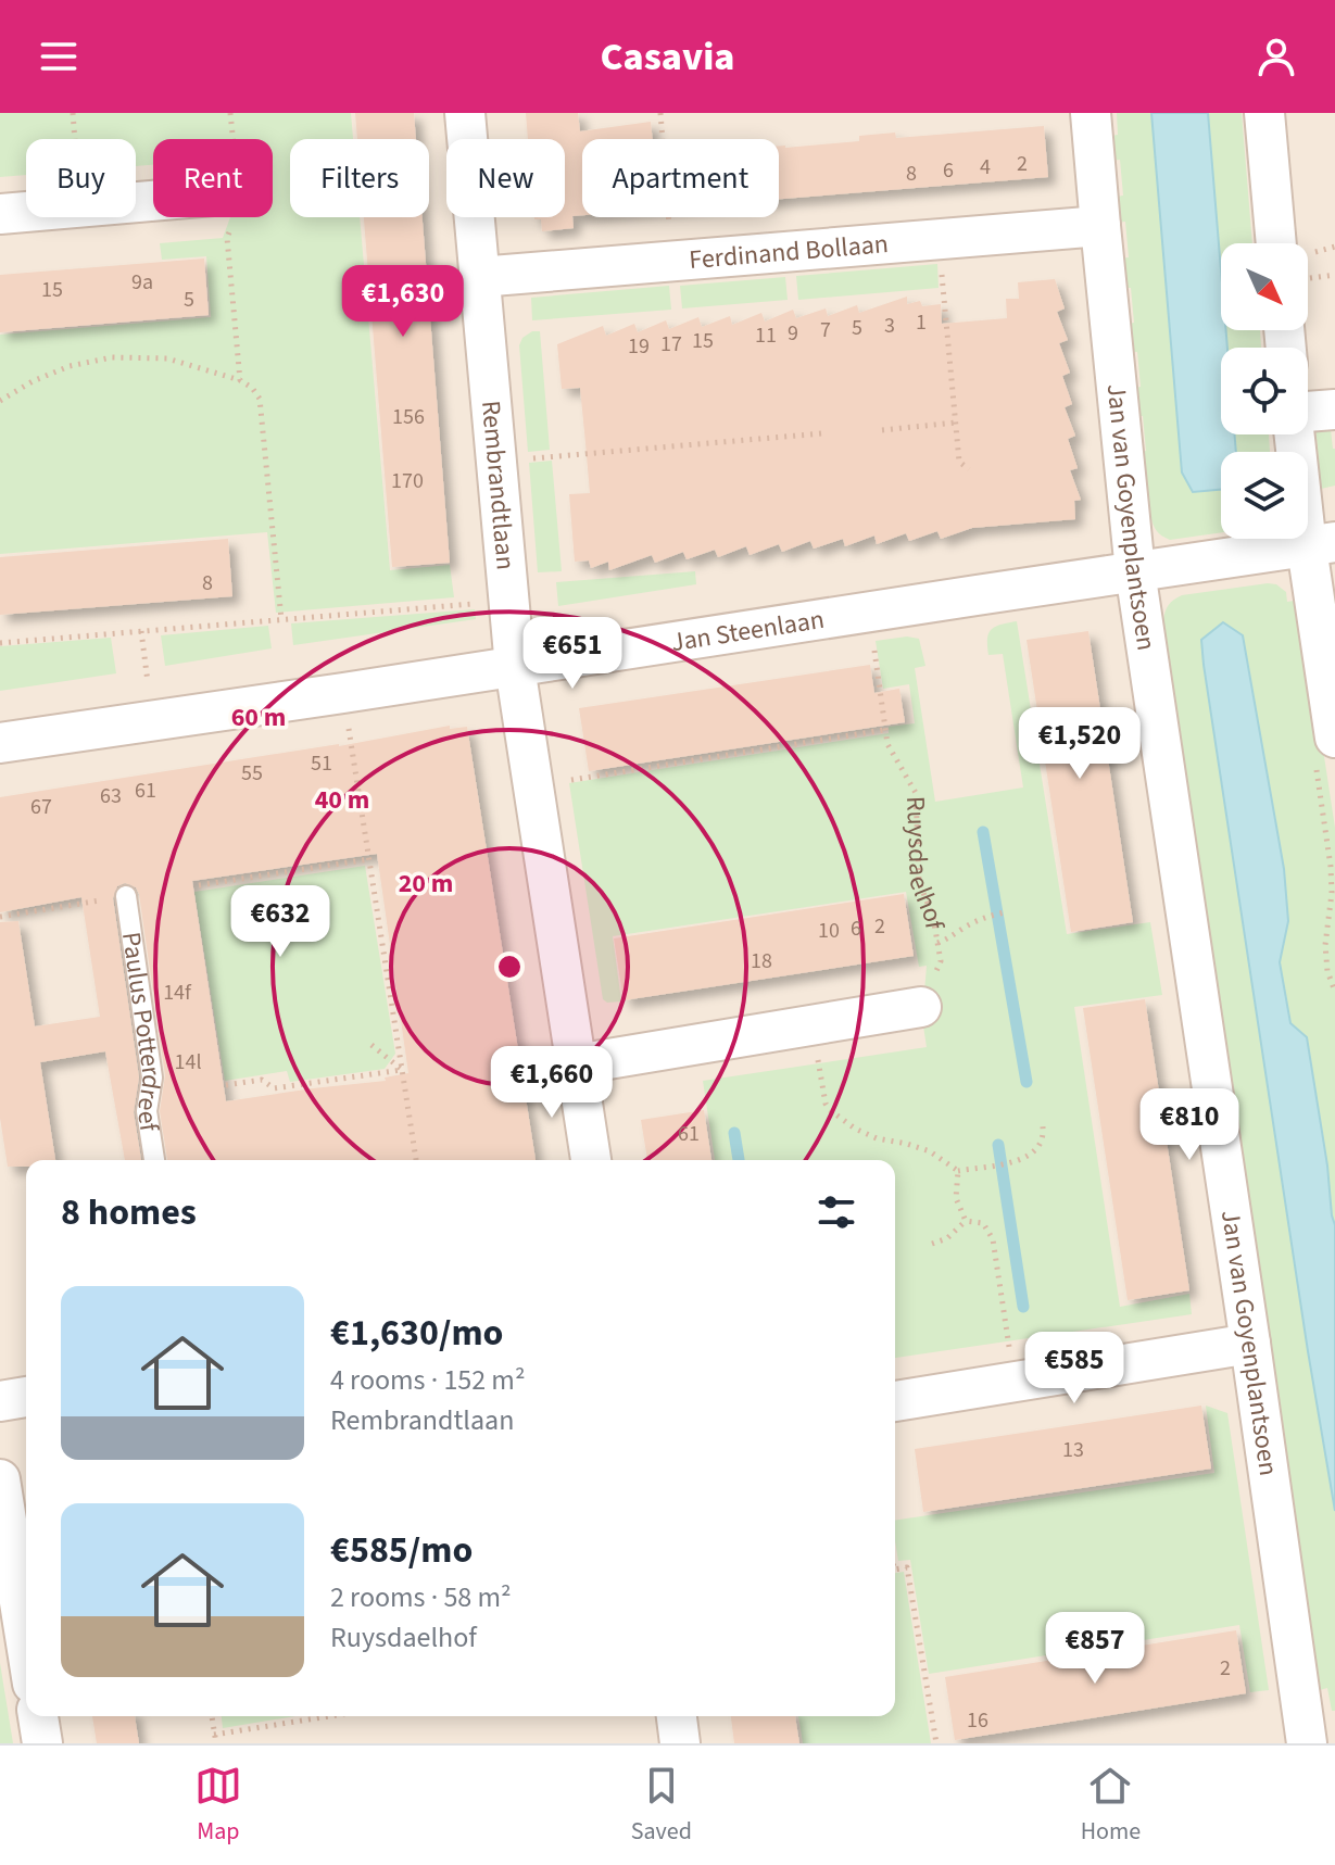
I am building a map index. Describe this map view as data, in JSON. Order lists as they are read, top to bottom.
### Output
{
  "streets": {
    "street": [
      "Ferdinand Bollaan",
      "Rembrandtlaan",
      "Jan van Goyenplantsoen",
      "Jan Steenlaan"
    ],
    "lane": ["Paulus Potterdreef"],
    "path": ["Ruysdaelhof"]
  },
  "crossings": [
    ["Ferdinand Bollaan", "Rembrandtlaan"],
    ["Ferdinand Bollaan", "Jan van Goyenplantsoen"],
    ["Rembrandtlaan", "Jan Steenlaan"],
    ["Jan van Goyenplantsoen", "Jan Steenlaan"],
    ["Jan Steenlaan", "Ruysdaelhof"]
  ],
  "house_numbers": [
    "2",
    "4",
    "6",
    "8",
    "9a",
    "15",
    "5",
    "1",
    "3",
    "5",
    "7",
    "9",
    "11",
    "15",
    "17",
    "19",
    "156",
    "170",
    "8",
    "51",
    "55",
    "61",
    "63",
    "67",
    "2",
    "6",
    "10",
    "18",
    "14f",
    "14l",
    "61",
    "13",
    "2",
    "16"
  ],
  "north": "bottom right",
  "page": {
    "header": "Casavia",
    "chip": [
      "Buy",
      "Rent",
      "Filters",
      "New",
      "Apartment"
    ],
    "price": [
      "€1,630",
      "€651",
      "€1,520",
      "€632",
      "€1,660",
      "€810",
      "€585",
      "€857"
    ],
    "heading": "8 homes",
    "list": [
      {
        "name": "€1,630/mo",
        "note": "4 rooms · 152 m² · Rembrandtlaan"
      },
      {
        "name": "€585/mo",
        "note": "2 rooms · 58 m² · Ruysdaelhof"
      }
    ],
    "tabs": ["Map", "Saved", "Home"]
  },
  "rings": ["60 m", "40 m", "20 m"]
}
